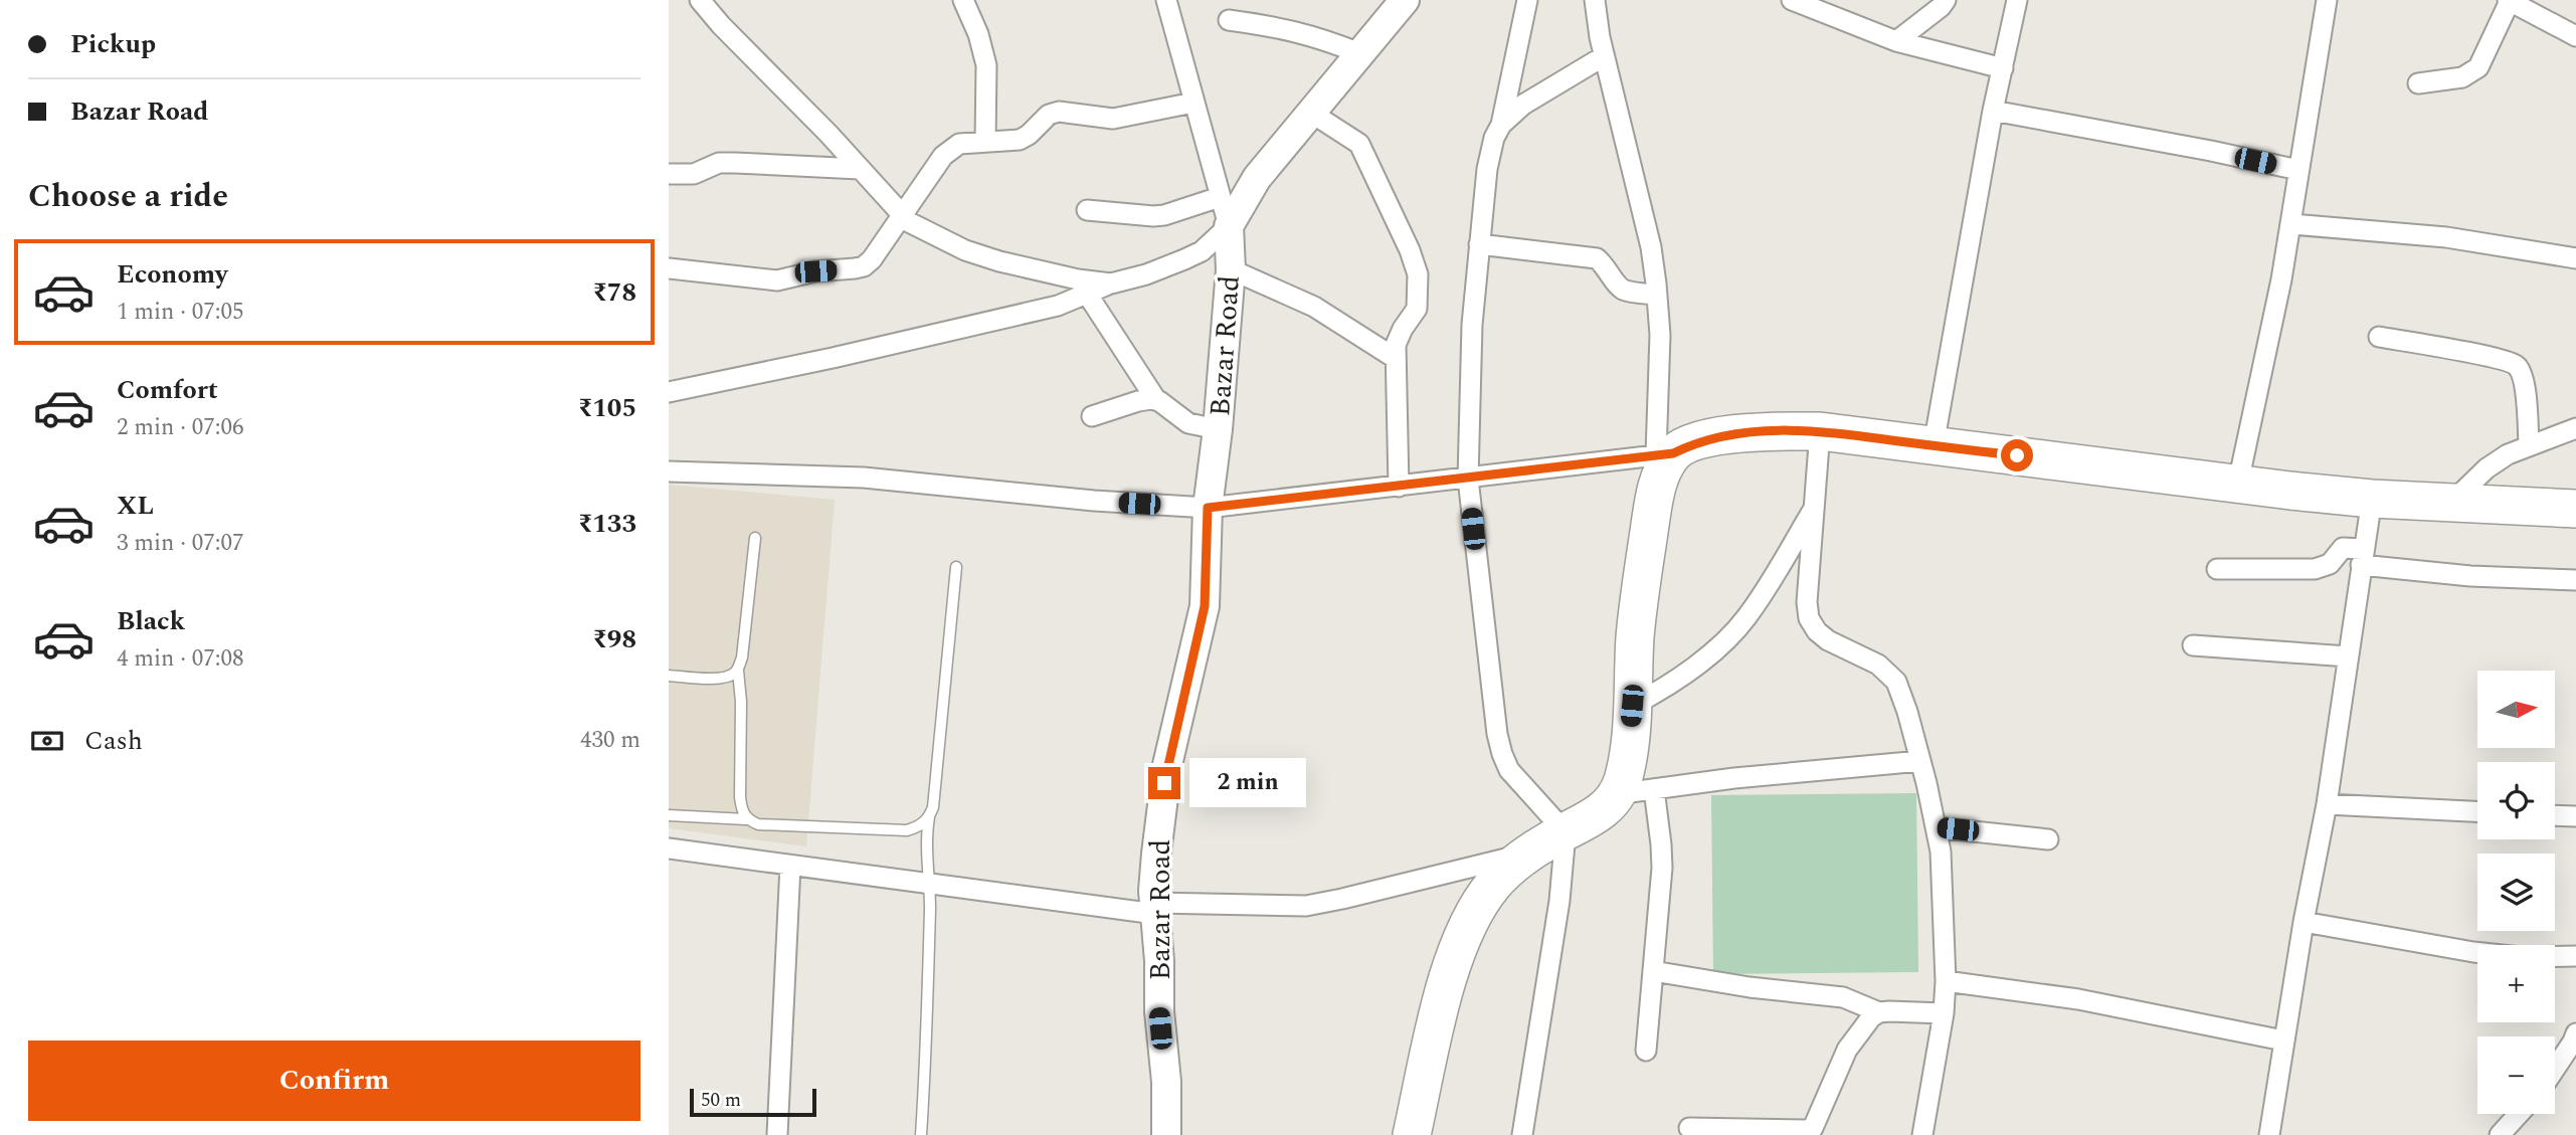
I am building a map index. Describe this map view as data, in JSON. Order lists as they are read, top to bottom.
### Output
{
  "streets": {
    "street": ["Bazar Road"]
  },
  "scale_bar": "50 m",
  "north": "right",
  "page": {
    "banner": ["Pickup", "Bazar Road"],
    "heading": "Choose a ride",
    "list": [
      {
        "name": "Economy",
        "note": "1 min · 07:05",
        "value": "₹78"
      },
      {
        "name": "Comfort",
        "note": "2 min · 07:06",
        "value": "₹105"
      },
      {
        "name": "XL",
        "note": "3 min · 07:07",
        "value": "₹133"
      },
      {
        "name": "Black",
        "note": "4 min · 07:08",
        "value": "₹98"
      }
    ],
    "map_buttons": ["+", "−"],
    "pay": ["Cash", "430 m"],
    "bubble": "2 min",
    "buttons": "Confirm",
    "scale": "50 m"
  }
}
